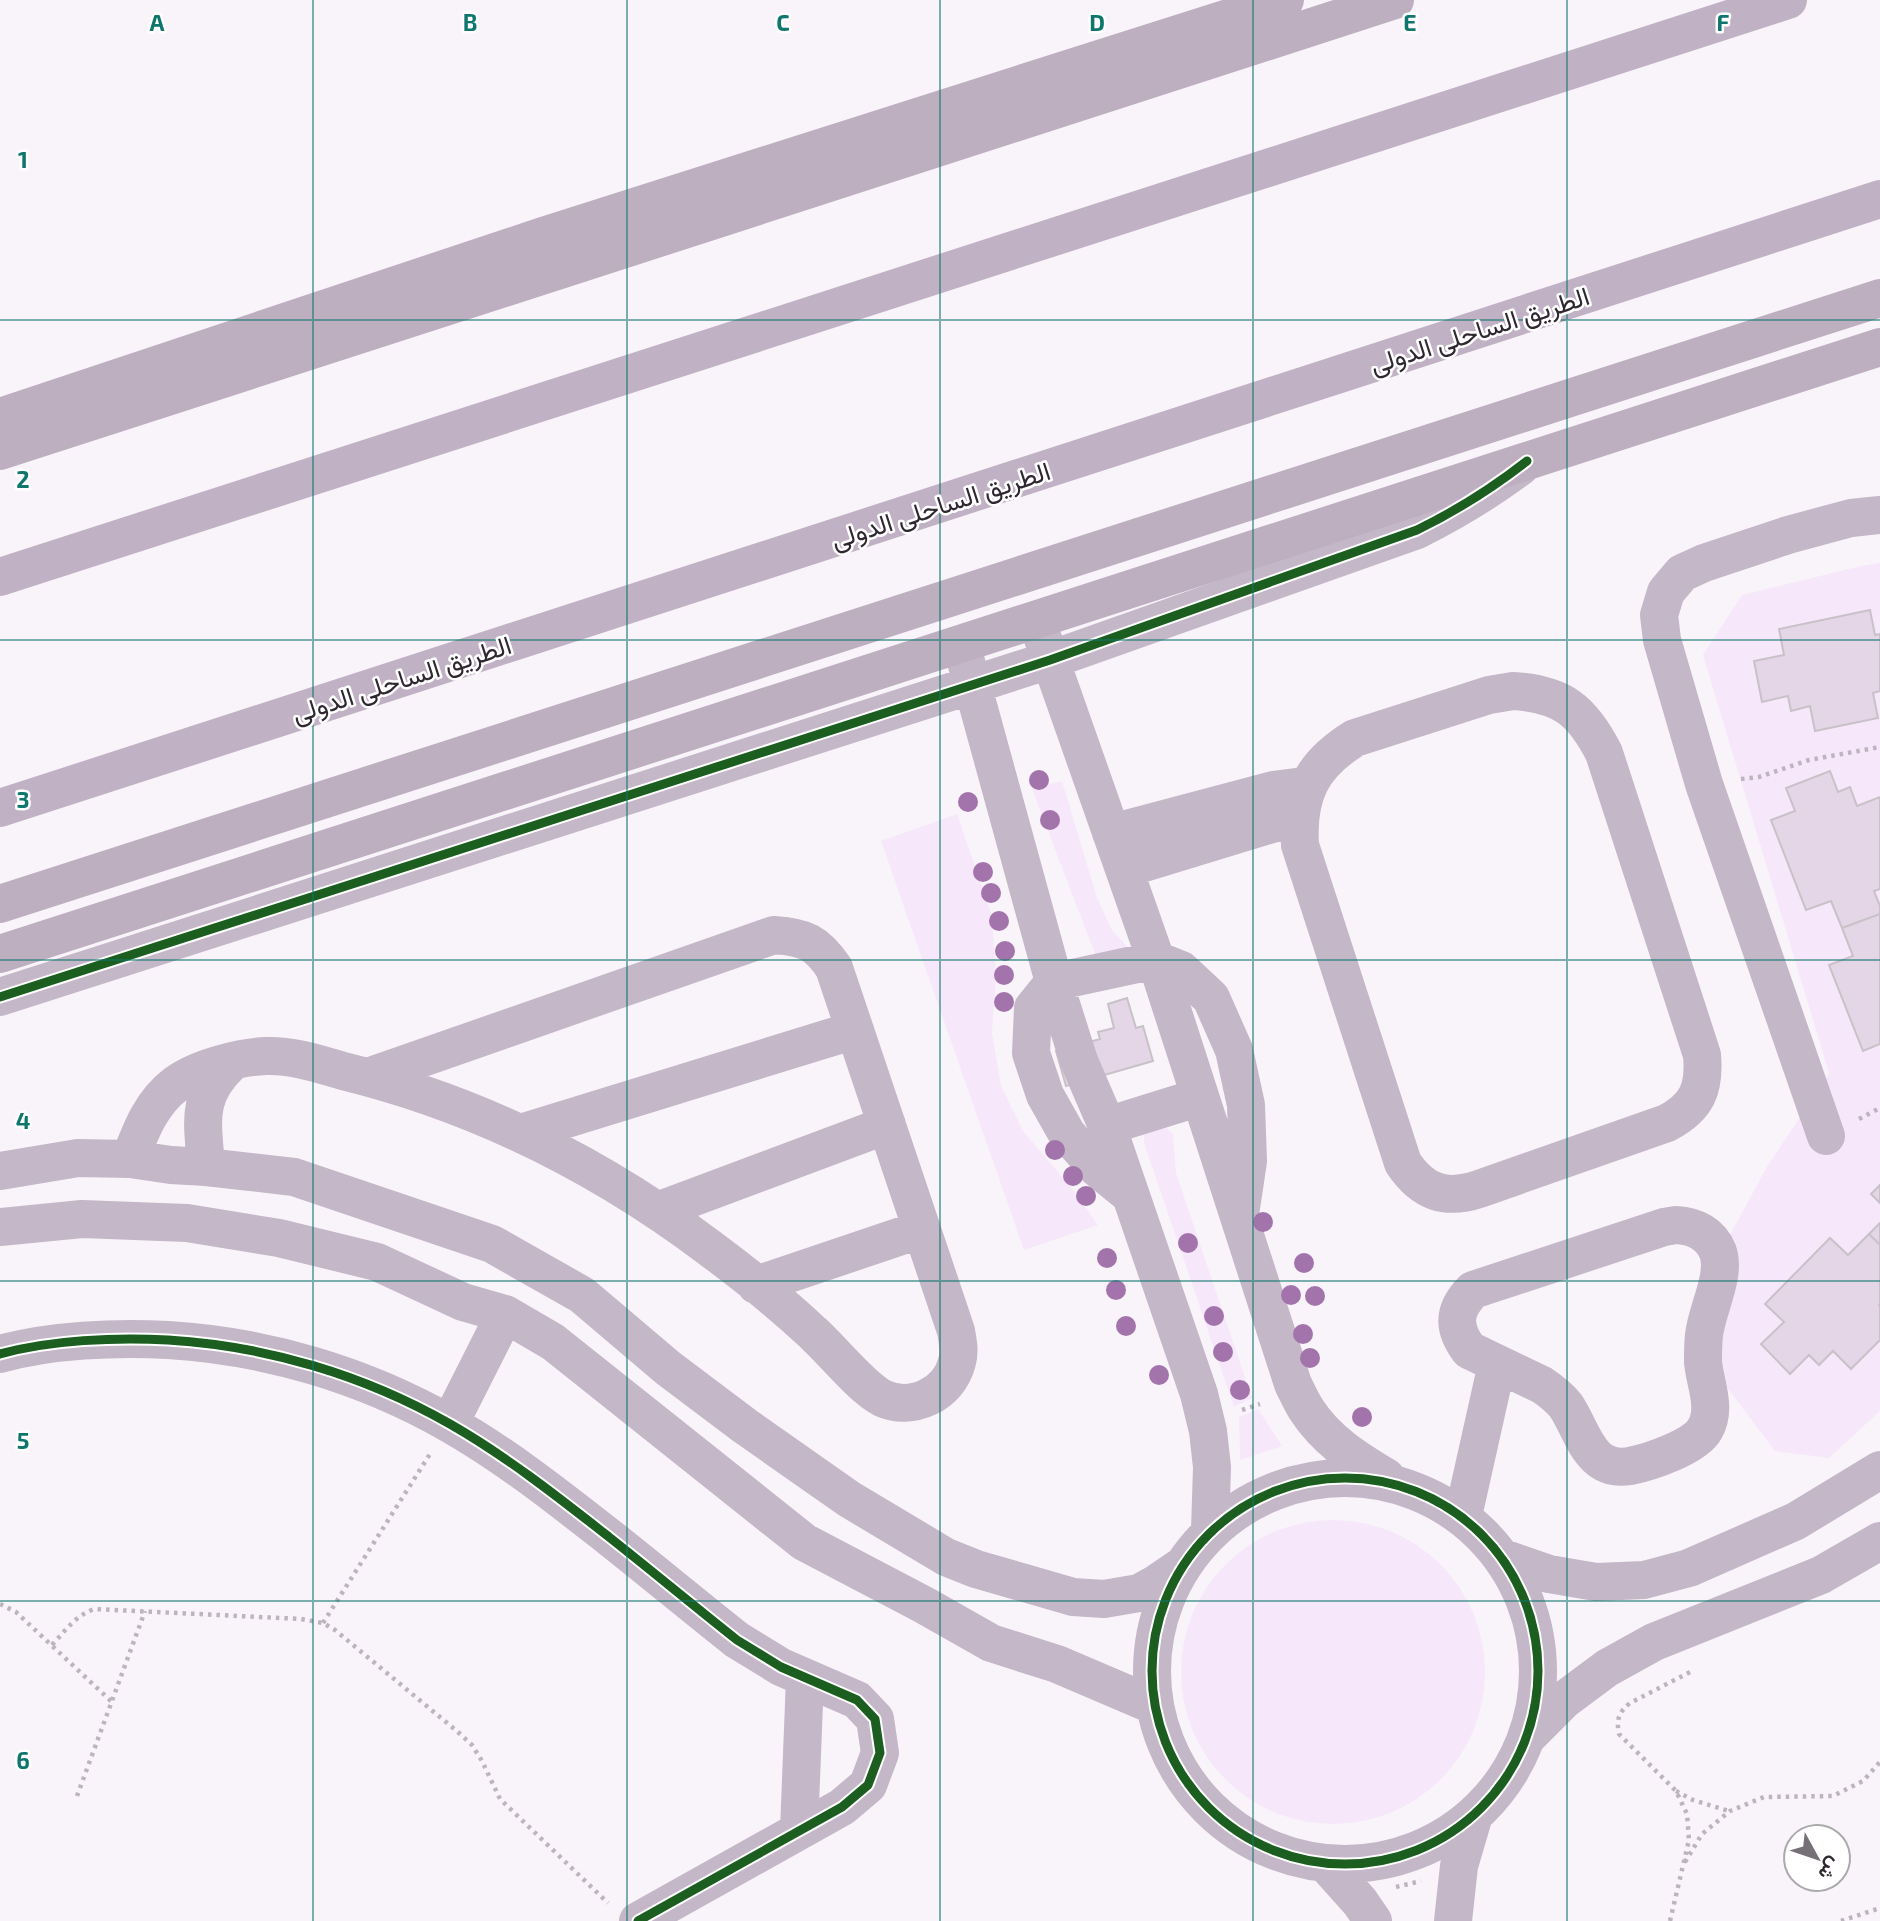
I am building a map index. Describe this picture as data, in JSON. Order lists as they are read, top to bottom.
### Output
{
  "streets": {
    "highway": ["الطريق الساحلى الدولى"]
  },
  "north": "bottom right",
  "grid": {
    "columns": [
      "A",
      "B",
      "C",
      "D",
      "E",
      "F"
    ],
    "rows": [
      "1",
      "2",
      "3",
      "4",
      "5",
      "6"
    ]
  }
}
